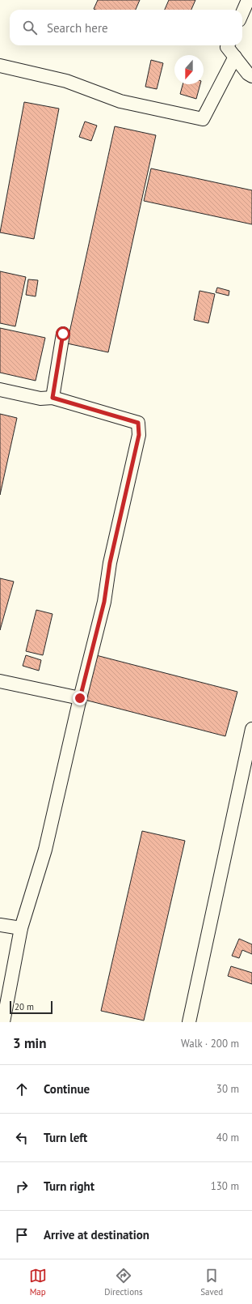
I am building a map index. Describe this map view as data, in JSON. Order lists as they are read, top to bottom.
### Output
{
  "scale_bar": "20 m",
  "north": "bottom",
  "page": {
    "search": "Search here",
    "scale": "20 m",
    "heading": ["3 min", "Walk · 200 m"],
    "list": [
      ["Continue", "30 m"],
      ["Turn left", "40 m"],
      ["Turn right", "130 m"],
      "Arrive at destination"
    ],
    "nav": ["Map", "Directions", "Saved"]
  }
}
